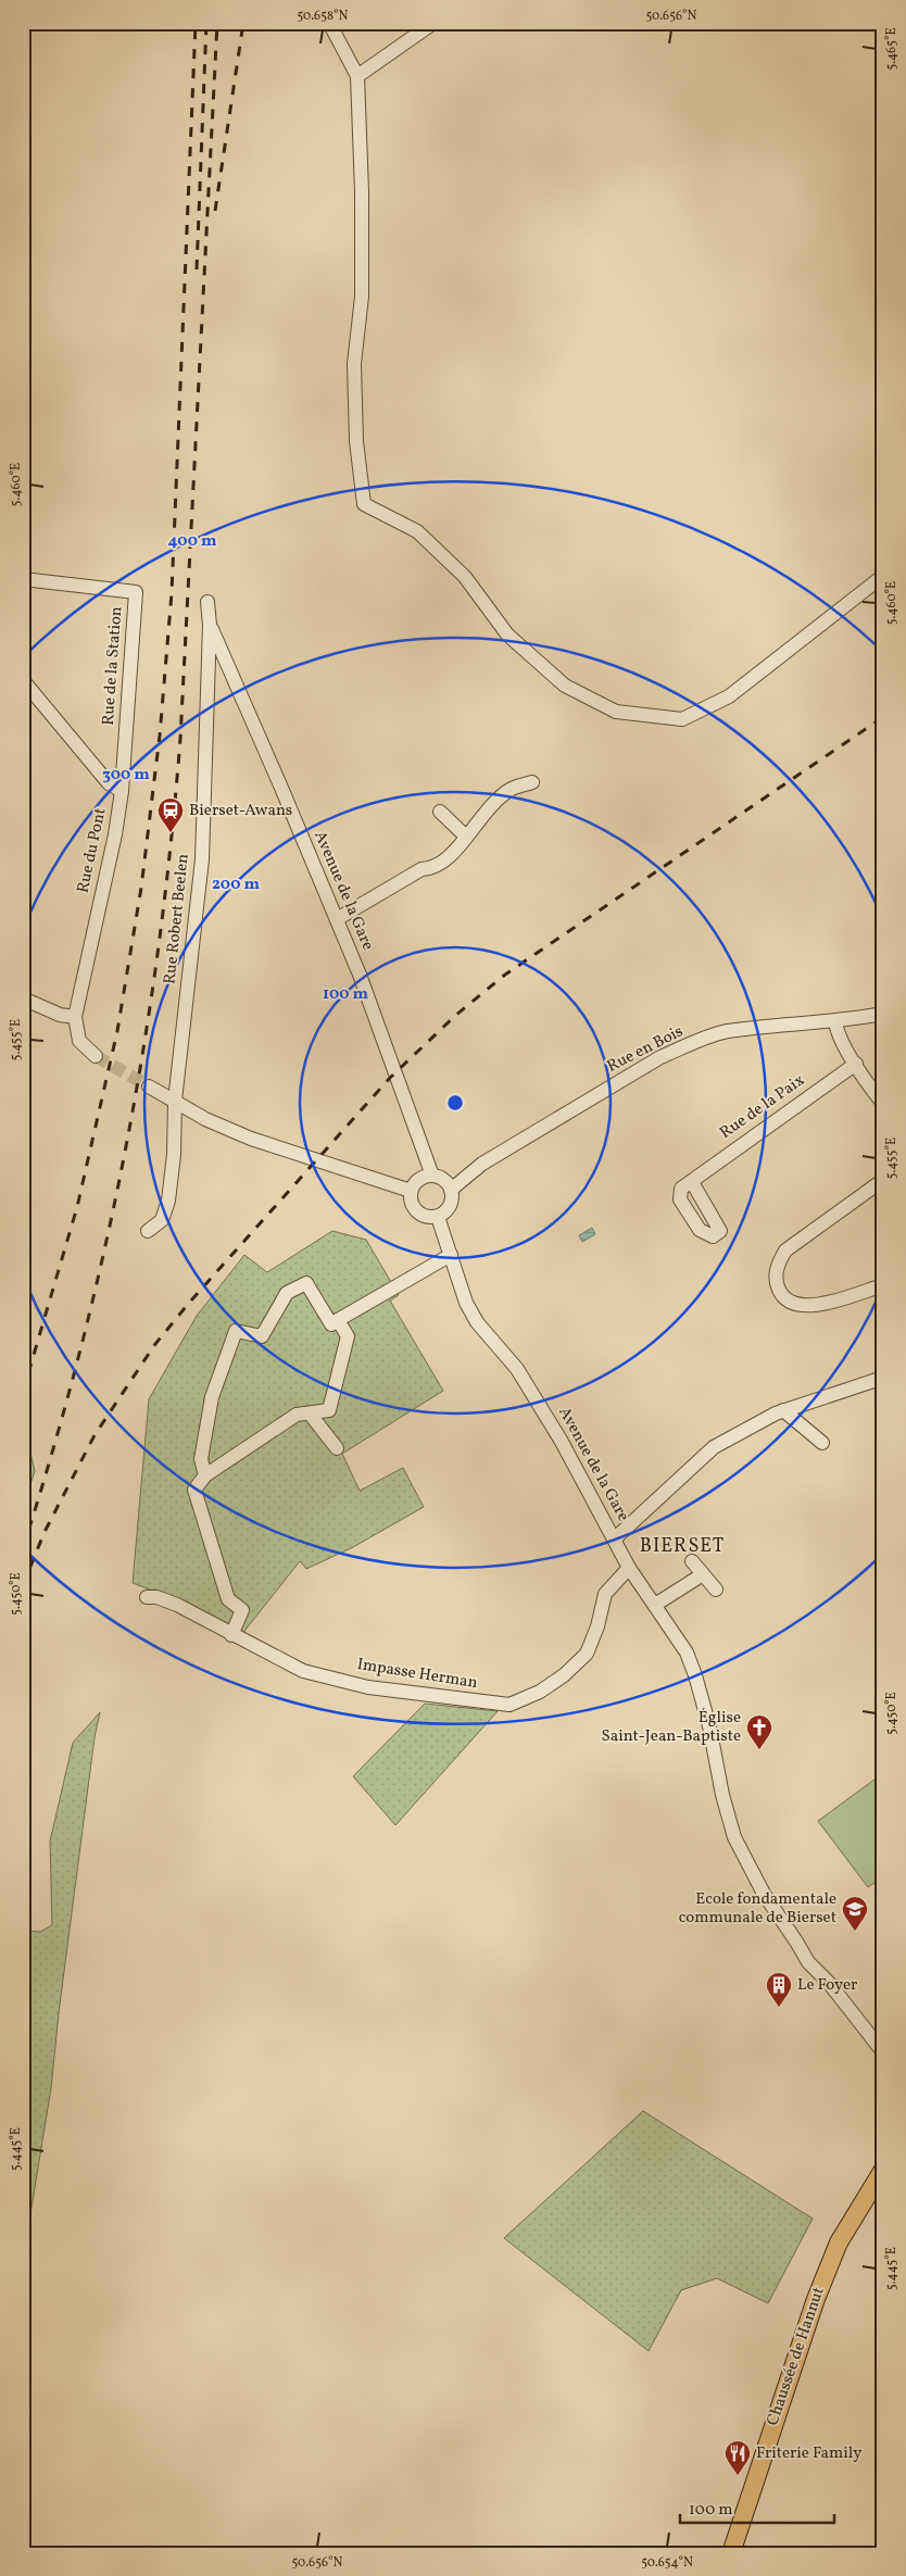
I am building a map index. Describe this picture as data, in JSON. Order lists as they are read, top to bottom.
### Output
{
  "streets": {
    "main road": ["Chaussée de Hannut"],
    "street": [
      "Rue de la Station",
      "Rue du Pont",
      "Avenue de la Gare",
      "Rue Robert Beelen",
      "Rue en Bois",
      "Rue de la Paix",
      "Impasse Herman"
    ]
  },
  "crossings": [
    ["Rue de la Station", "Rue du Pont"],
    ["Avenue de la Gare", "Rue Robert Beelen"],
    ["Avenue de la Gare", "Rue en Bois"],
    ["Avenue de la Gare", "Impasse Herman"]
  ],
  "districts": ["BIERSET"],
  "places": {
    "station": ["Bierset-Awans"],
    "church": ["Église Saint-Jean-Baptiste"],
    "school or university": ["Ecole fondamentale communale de Bierset"],
    "building": ["Le Foyer"],
    "restaurant": ["Friterie Family"]
  },
  "scale_bar": "100 m",
  "coordinates": [
    "50.658°N",
    "50.656°N",
    "5.465°E",
    "5.460°E",
    "5.455°E",
    "5.450°E",
    "5.445°E",
    "50.654°N"
  ],
  "rings": [
    "400 m",
    "300 m",
    "200 m",
    "100 m"
  ]
}
